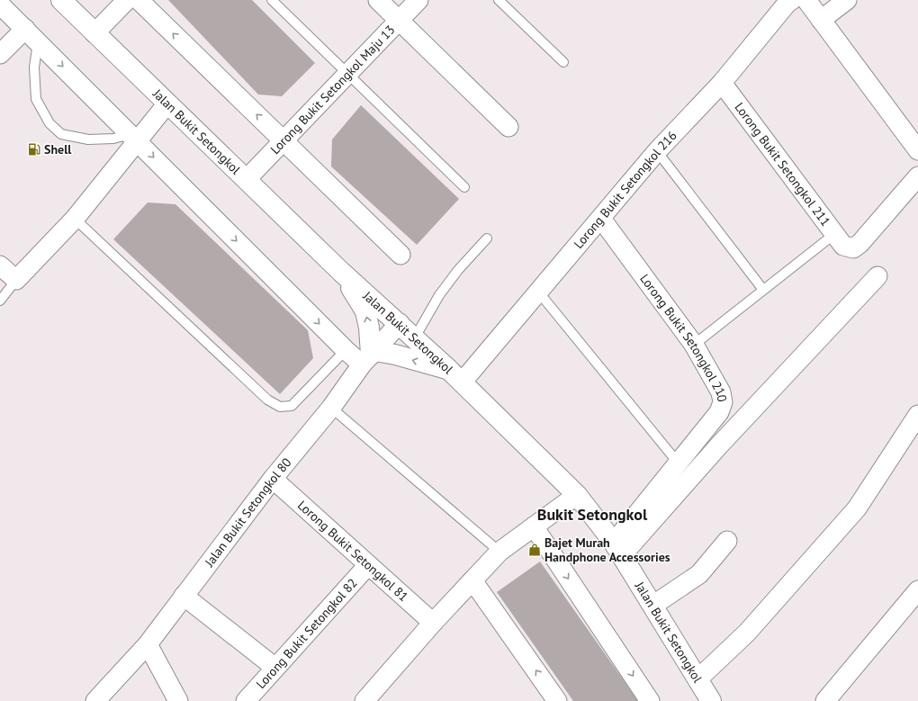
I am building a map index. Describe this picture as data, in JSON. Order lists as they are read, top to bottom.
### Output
{
  "streets": {
    "street": [
      "Lorong Bukit Setongkol Maju 13",
      "Jalan Bukit Setongkol",
      "Lorong Bukit Setongkol 211",
      "Lorong Bukit Setongkol 216",
      "Lorong Bukit Setongkol 210",
      "Jalan Bukit Setongkol 80",
      "Lorong Bukit Setongkol 81",
      "Lorong Bukit Setongkol 82"
    ]
  },
  "crossings": [
    ["Lorong Bukit Setongkol Maju 13", "Jalan Bukit Setongkol"],
    ["Jalan Bukit Setongkol", "Lorong Bukit Setongkol 216"],
    ["Jalan Bukit Setongkol", "Lorong Bukit Setongkol 210"],
    ["Jalan Bukit Setongkol", "Jalan Bukit Setongkol 80"],
    ["Lorong Bukit Setongkol 211", "Lorong Bukit Setongkol 216"],
    ["Lorong Bukit Setongkol 216", "Lorong Bukit Setongkol 210"],
    ["Jalan Bukit Setongkol 80", "Lorong Bukit Setongkol 81"],
    ["Lorong Bukit Setongkol 81", "Lorong Bukit Setongkol 82"]
  ],
  "districts": ["Bukit Setongkol"],
  "places": {
    "fuel station": ["Shell"],
    "shop": ["Bajet Murah Handphone Accessories"]
  }
}
